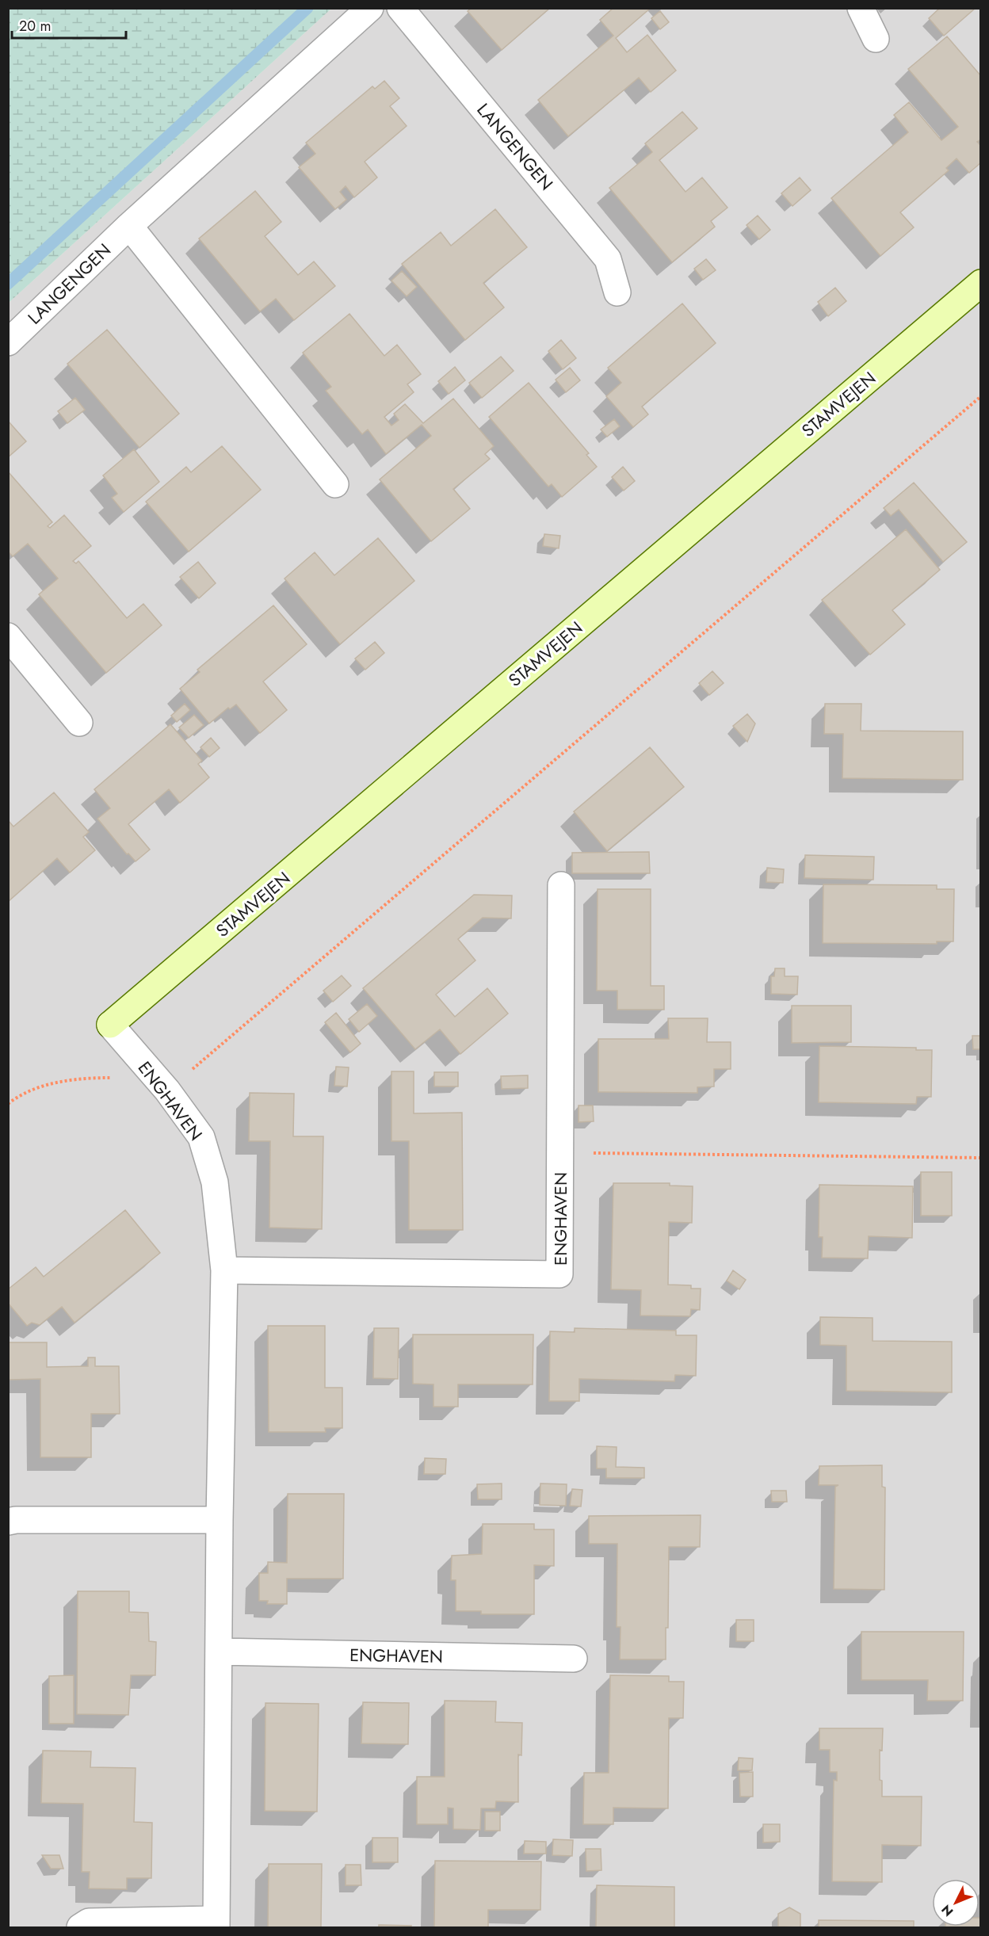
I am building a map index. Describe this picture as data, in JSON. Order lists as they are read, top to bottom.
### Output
{
  "streets": {
    "street": ["LANGENGEN", "STAMVEJEN", "ENGHAVEN"]
  },
  "crossings": [
    ["STAMVEJEN", "ENGHAVEN"]
  ],
  "scale_bar": "20 m",
  "north": "bottom left"
}
